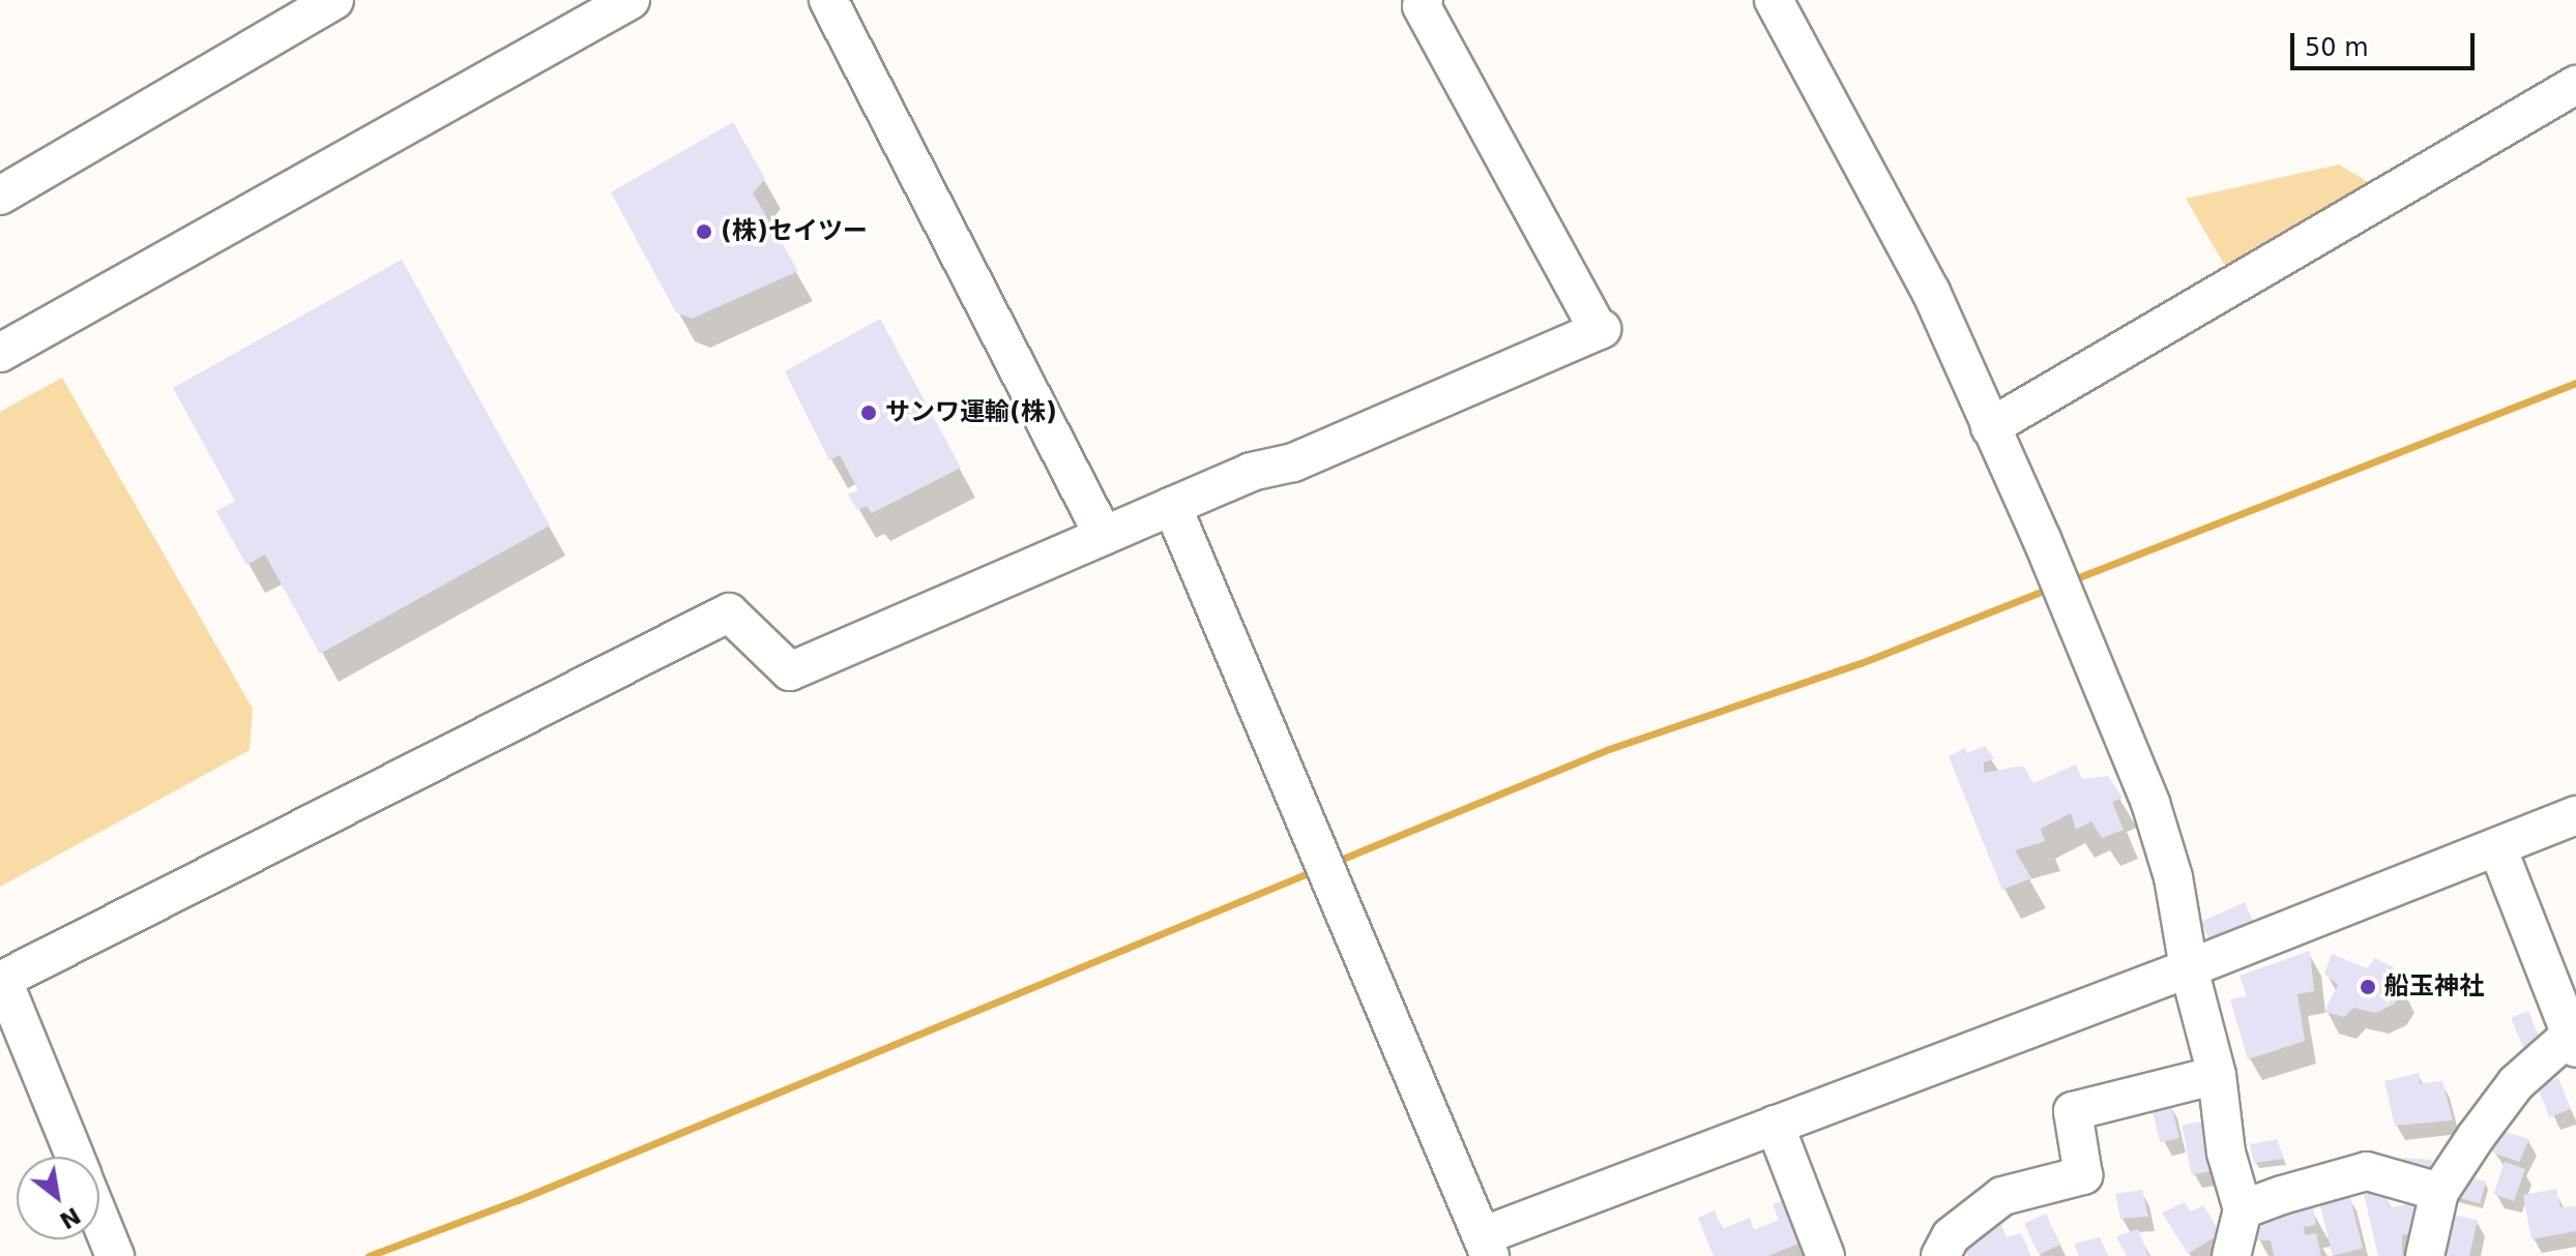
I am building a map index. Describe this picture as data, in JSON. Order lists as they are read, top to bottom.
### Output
{
  "places": ["(株)セイツー", "サンワ運輸(株)", "船玉神社"],
  "scale_bar": "50 m",
  "north": "bottom right"
}
